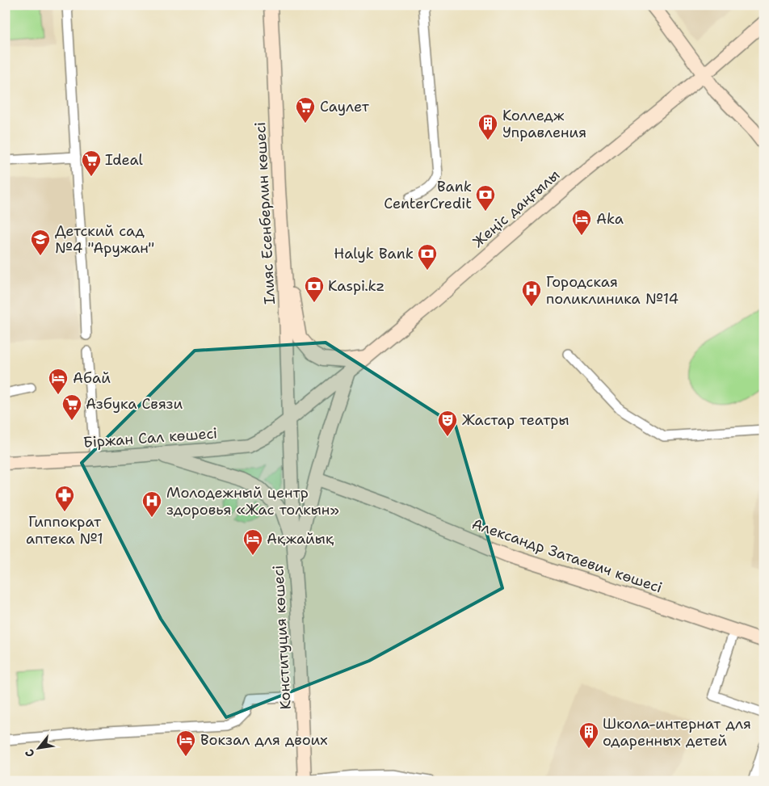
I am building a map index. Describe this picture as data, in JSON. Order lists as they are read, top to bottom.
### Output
{
  "streets": {
    "main road": [
      "Жеңіс даңғылы",
      "Ілияс Есенберлин көшесі",
      "Біржан Сал көшесі",
      "Александр Затаевич көшесі",
      "Конституция көшесі"
    ]
  },
  "crossings": [
    ["Жеңіс даңғылы", "Ілияс Есенберлин көшесі"],
    ["Жеңіс даңғылы", "Біржан Сал көшесі"],
    ["Жеңіс даңғылы", "Конституция көшесі"],
    ["Ілияс Есенберлин көшесі", "Біржан Сал көшесі"],
    ["Ілияс Есенберлин көшесі", "Конституция көшесі"],
    ["Біржан Сал көшесі", "Конституция көшесі"]
  ],
  "places": {
    "supermarket": ["Саулет", "Ideal", "Азбука Связи"],
    "building": ["Колледж Управления", "Школа-интернат для одаренных детей"],
    "bank": ["Bank CenterCredit", "Halyk Bank", "Kaspi.kz"],
    "hotel": [
      "Aka",
      "Абай",
      "Ақжайық",
      "Вокзал для двоих"
    ],
    "school or university": ["Детский сад №4 \"Аружан\""],
    "hospital": ["Городская поликлиника №14", "Молодежный центр здоровья «Жас толкын»"],
    "theatre": ["Жастар театры"],
    "pharmacy": ["Гиппократ аптека №1"]
  },
  "north": "bottom left"
}
